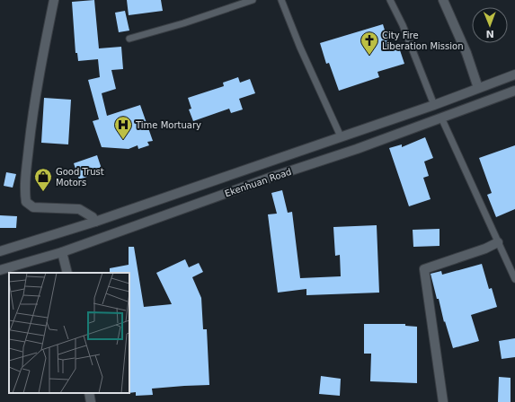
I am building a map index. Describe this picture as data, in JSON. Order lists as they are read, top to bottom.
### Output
{
  "streets": {
    "main road": ["Ekenhuan Road"]
  },
  "places": {
    "church": ["City Fire Liberation Mission"],
    "hospital": ["Time Mortuary"],
    "shop": ["Good Trust Motors"]
  },
  "north": "bottom"
}
